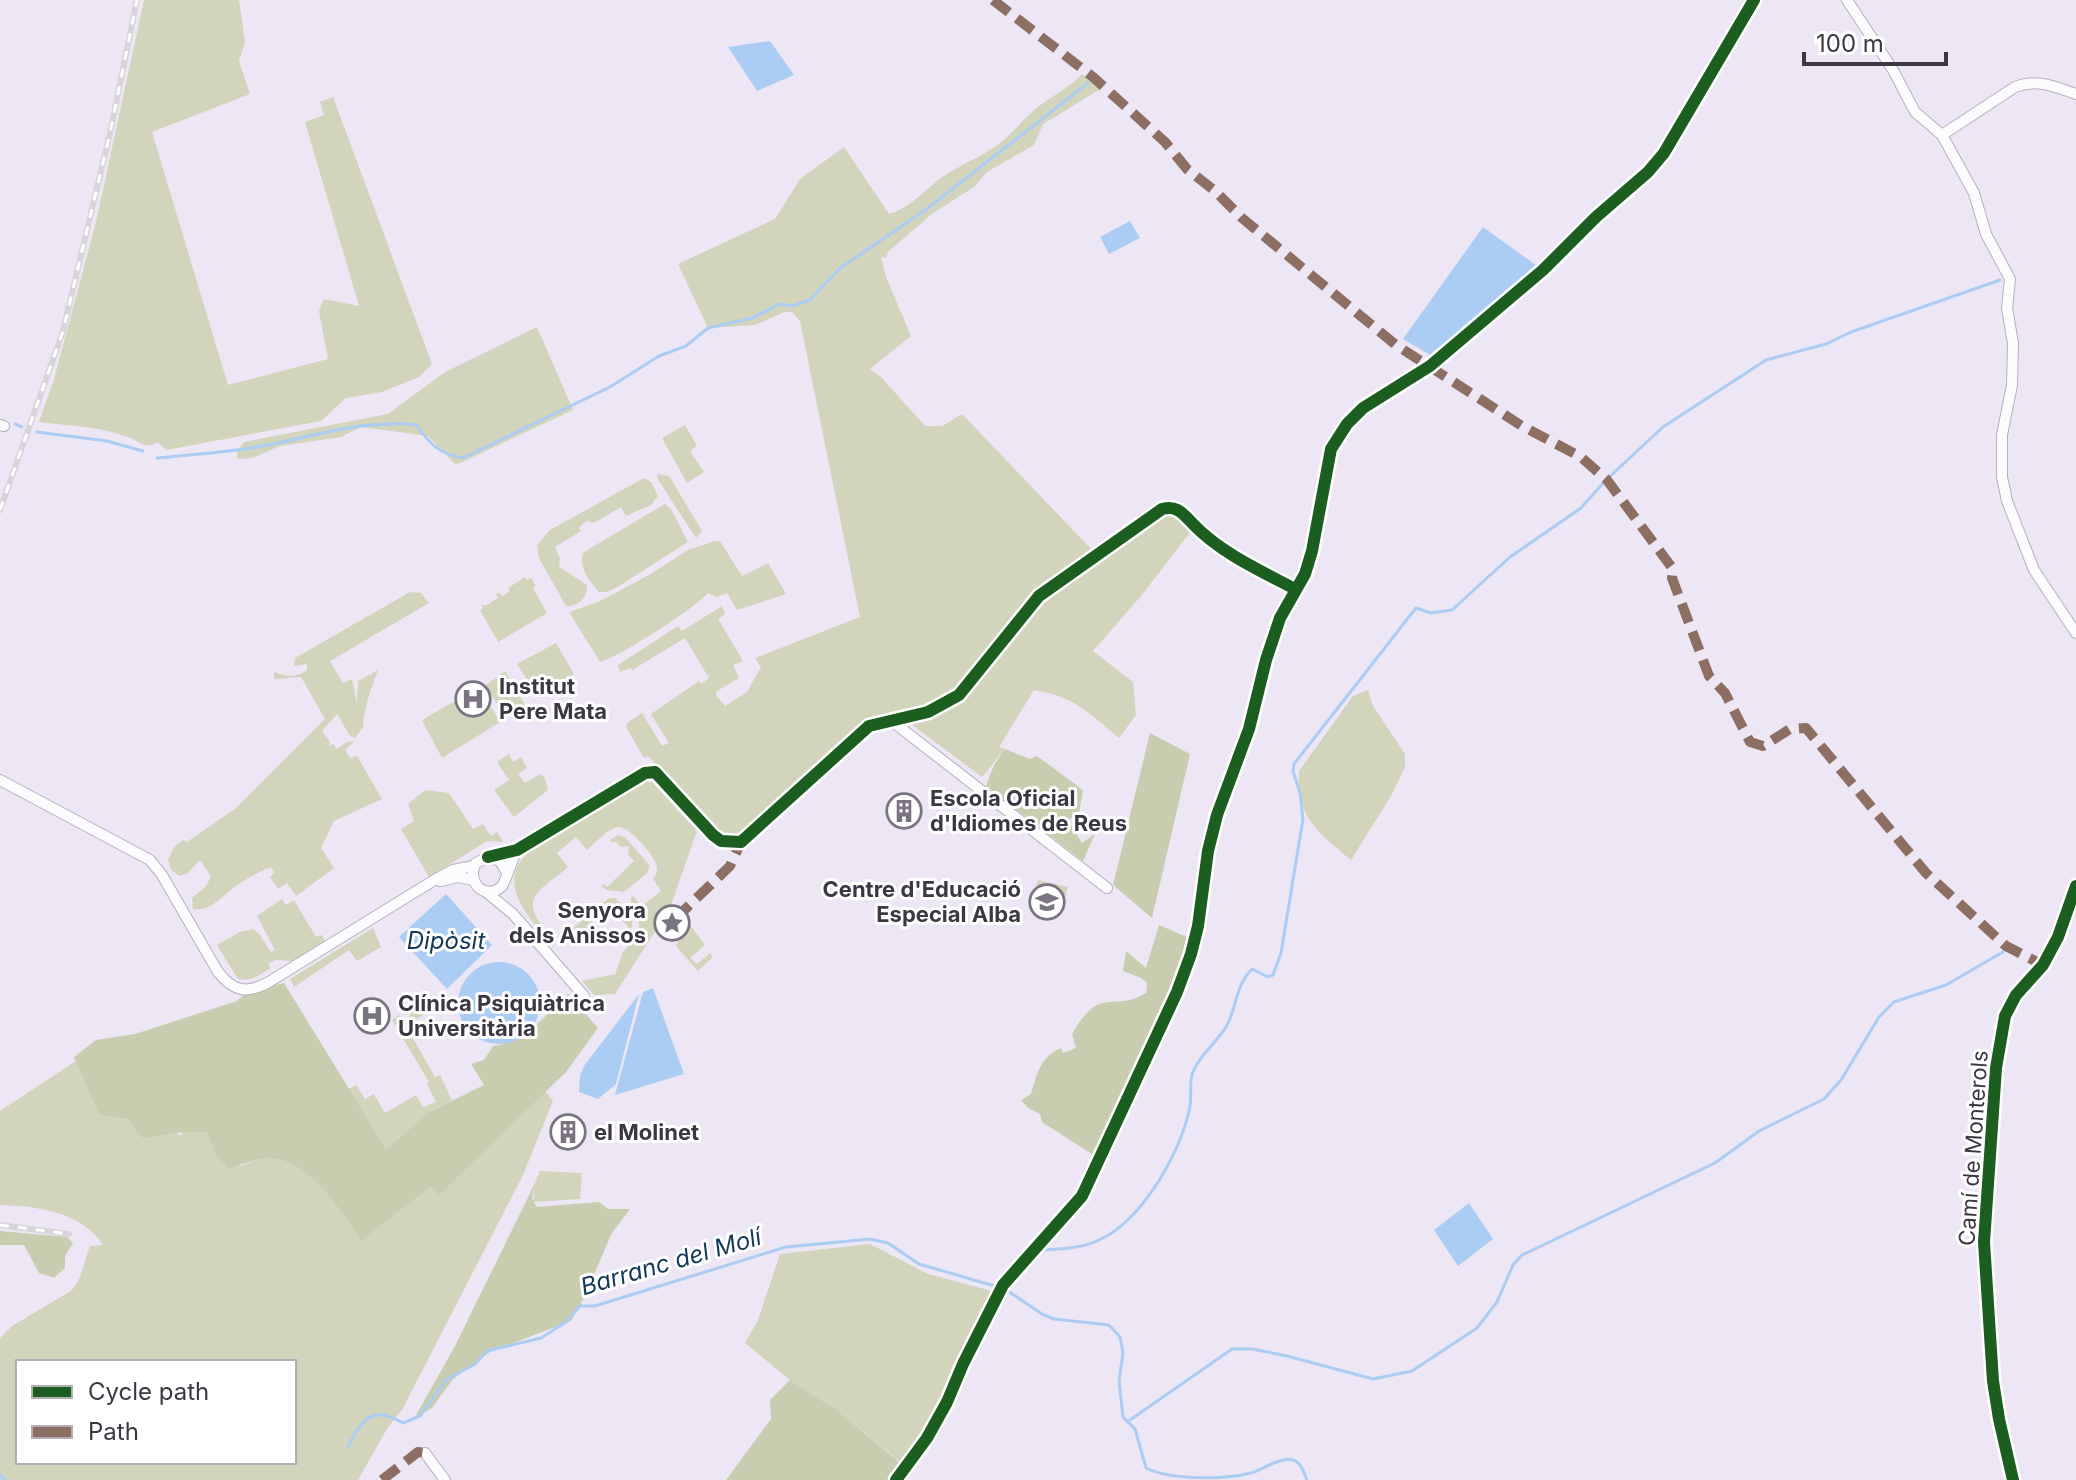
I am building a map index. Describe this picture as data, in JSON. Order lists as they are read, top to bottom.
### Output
{
  "streets": {
    "street": ["Camí de Monterols"]
  },
  "water": ["Dipòsit", "Barranc del Molí"],
  "places": {
    "hospital": ["Institut Pere Mata", "Clínica Psiquiàtrica Universitària"],
    "building": ["Escola Oficial d'Idiomes de Reus", "el Molinet"],
    "school or university": ["Centre d'Educació Especial Alba"],
    "place": ["Senyora dels Anissos"]
  },
  "legend": ["Cycle path", "Path"],
  "scale_bar": "100 m"
}
